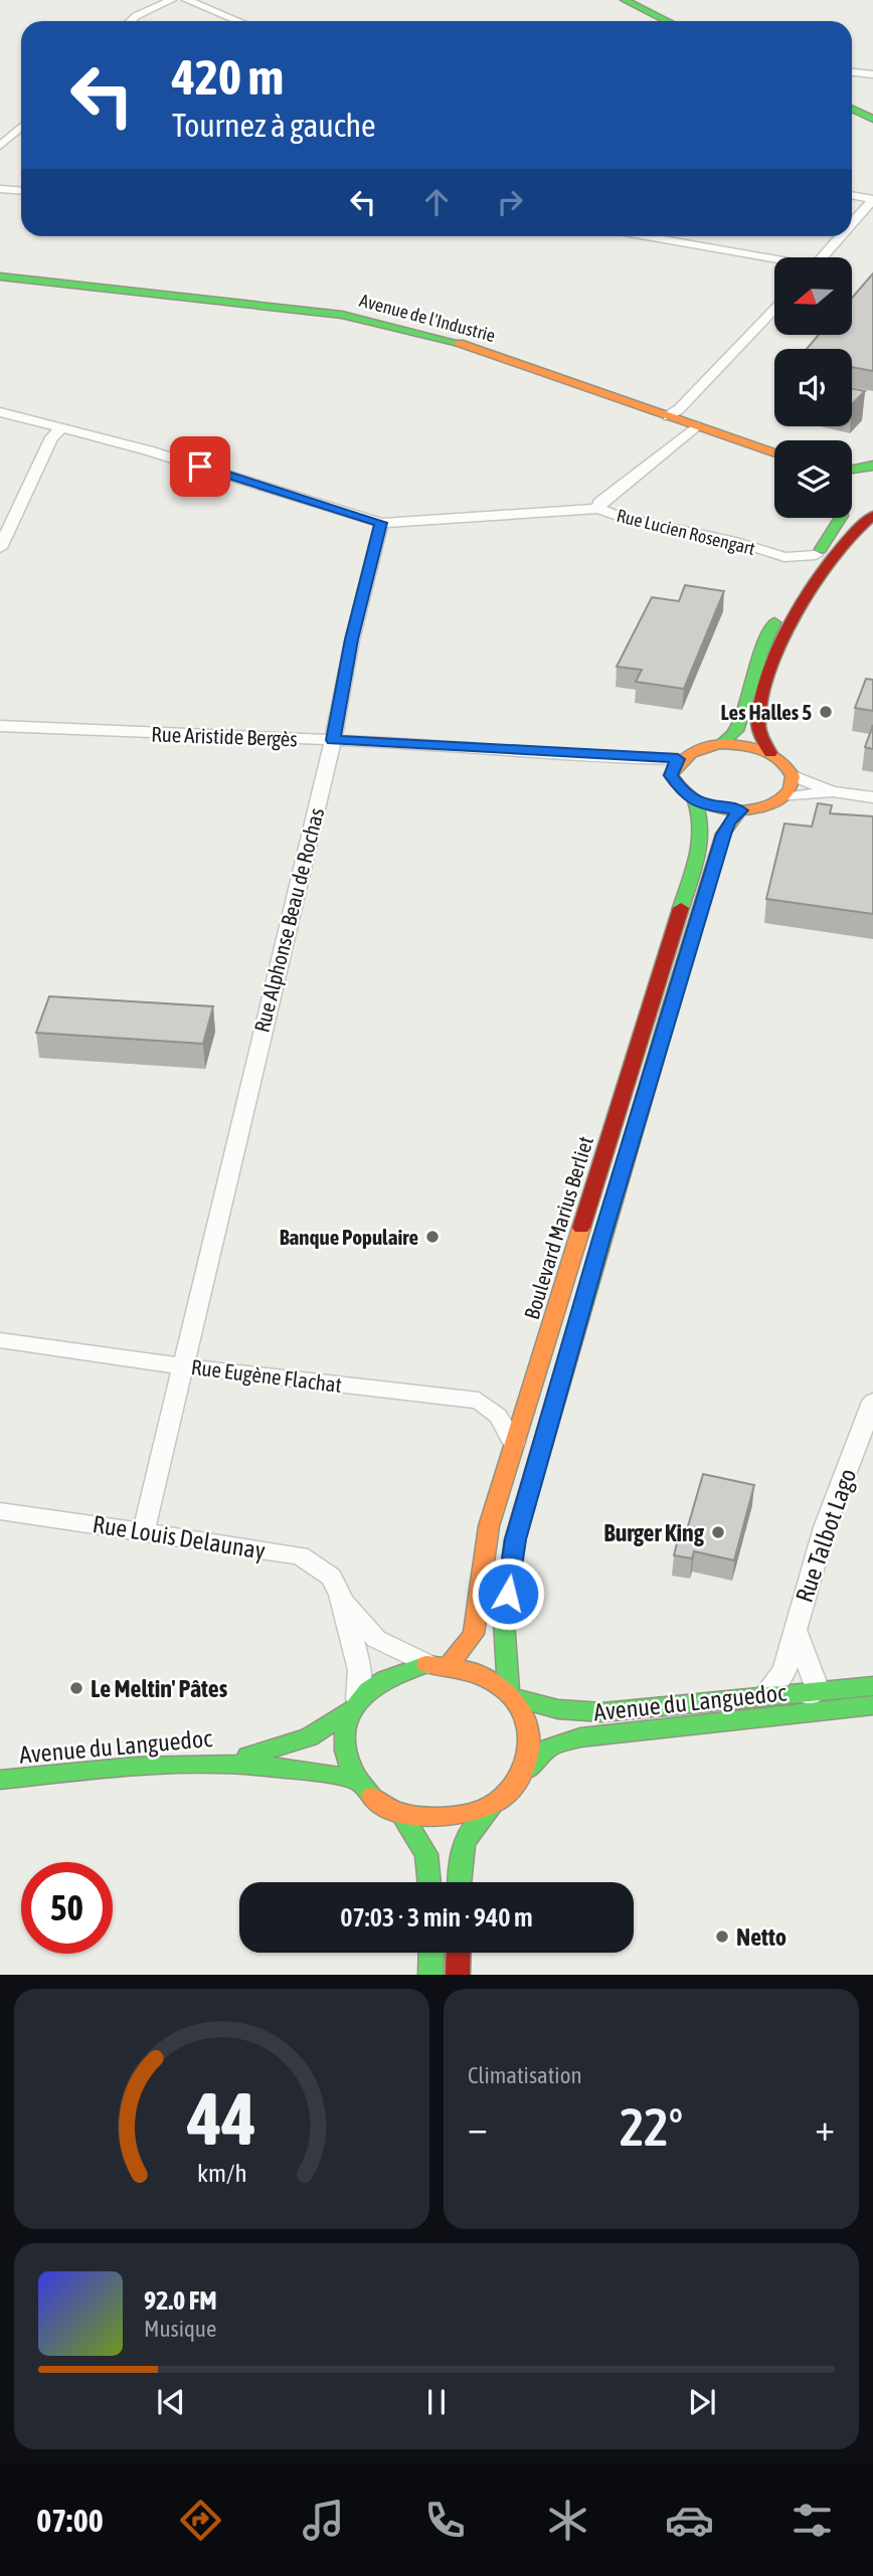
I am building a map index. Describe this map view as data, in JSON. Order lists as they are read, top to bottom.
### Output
{
  "streets": {
    "main road": ["Avenue de l'Industrie", "Boulevard Marius Berliet", "Avenue du Languedoc"],
    "street": [
      "Rue Lucien Rosengart",
      "Rue Aristide Bergès",
      "Rue Alphonse Beau de Rochas",
      "Rue Eugène Flachat",
      "Rue Talbot Lago",
      "Rue Louis Delaunay"
    ]
  },
  "crossings": [
    ["Avenue de l'Industrie", "Rue Lucien Rosengart"],
    ["Rue Aristide Bergès", "Rue Alphonse Beau de Rochas"],
    ["Rue Alphonse Beau de Rochas", "Rue Eugène Flachat"],
    ["Rue Alphonse Beau de Rochas", "Rue Louis Delaunay"],
    ["Boulevard Marius Berliet", "Rue Eugène Flachat"],
    ["Boulevard Marius Berliet", "Rue Louis Delaunay"],
    ["Boulevard Marius Berliet", "Avenue du Languedoc"],
    ["Rue Talbot Lago", "Avenue du Languedoc"],
    ["Rue Louis Delaunay", "Avenue du Languedoc"]
  ],
  "places": [
    "Les Halles 5",
    "Banque Populaire",
    "Burger King",
    "Le Meltin' Pâtes",
    "Netto"
  ],
  "north": "left",
  "page": {
    "turn": ["420 m", "Tournez à gauche"],
    "limit": "50",
    "trip": "07:03 · 3 min · 940 m",
    "tile": "Climatisation",
    "heat": ["−", "22°", "+"],
    "song": ["92.0 FM", "Musique"],
    "tabs": "07:00",
    "gauge": ["44", "km/h"]
  }
}
